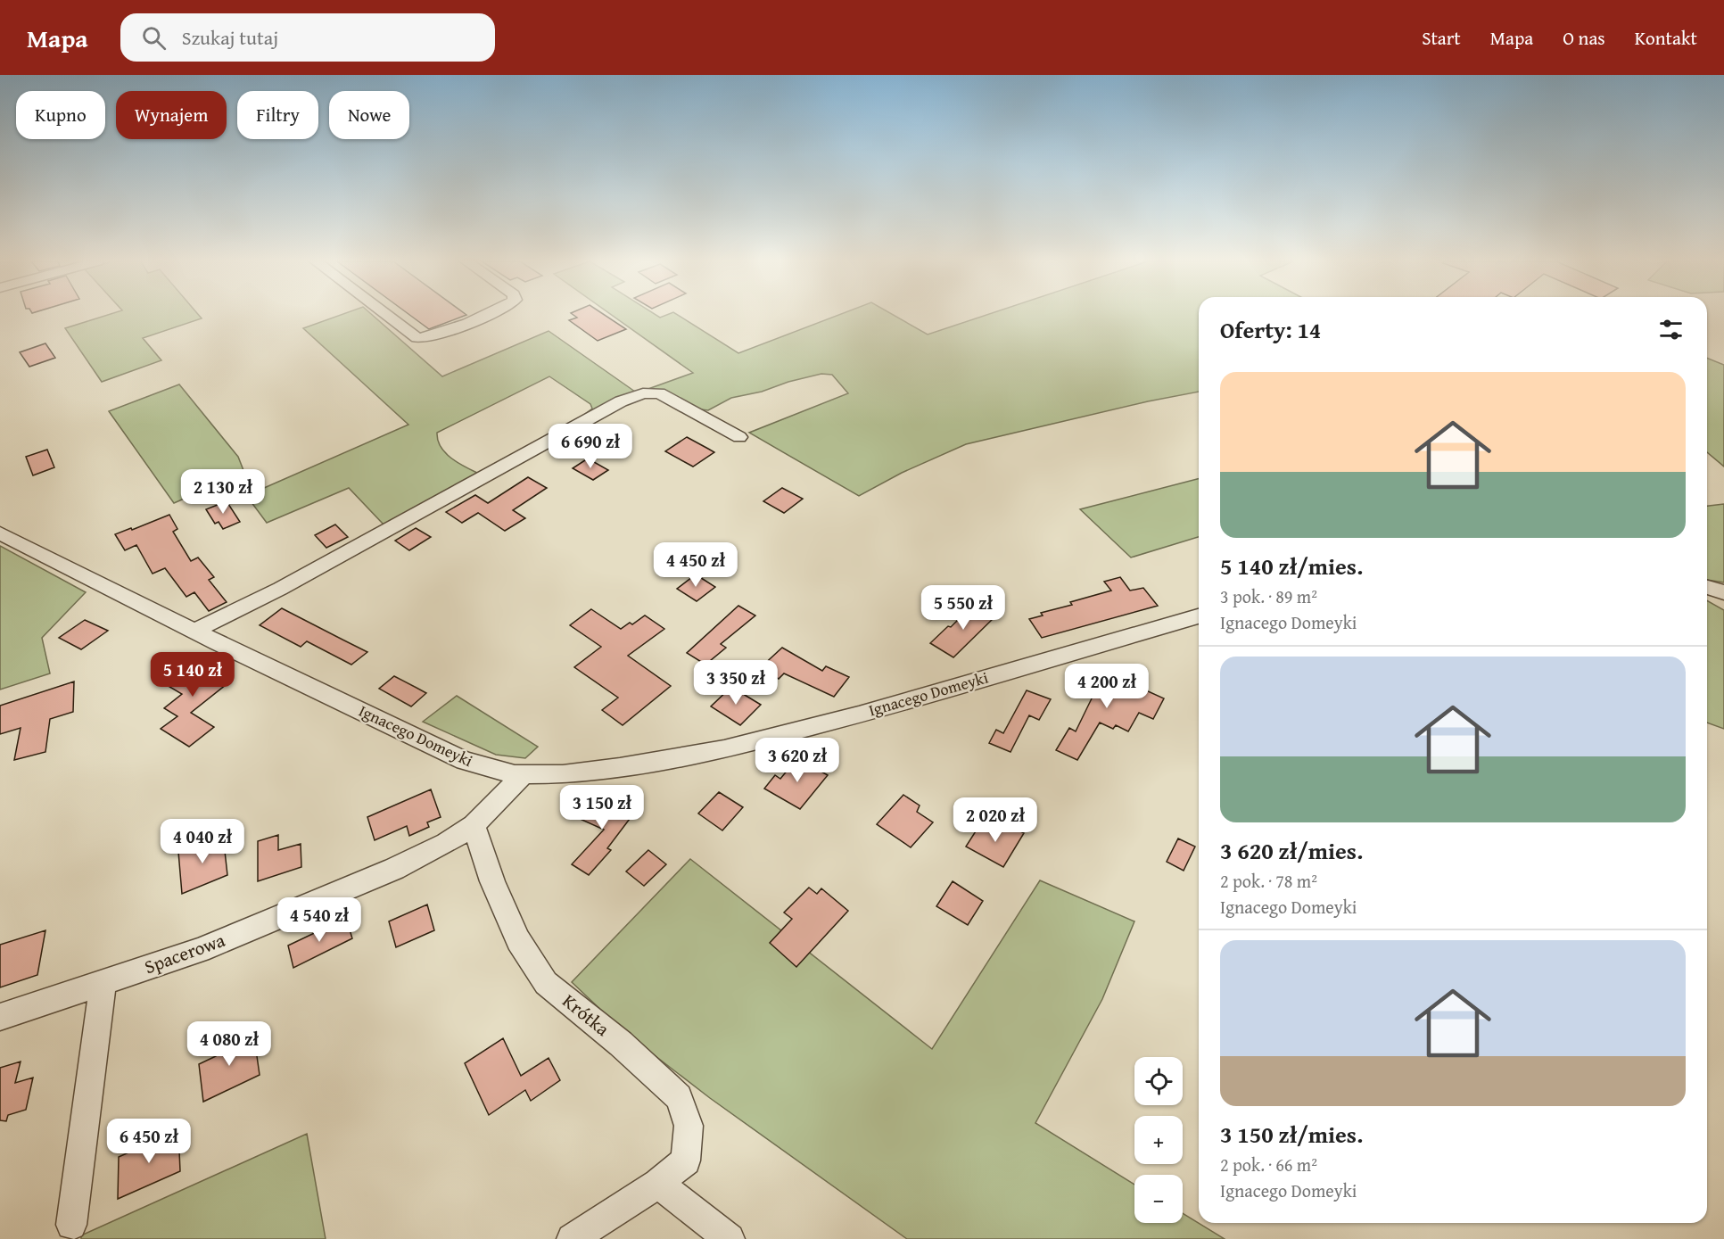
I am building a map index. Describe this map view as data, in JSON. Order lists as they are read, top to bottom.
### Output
{
  "streets": {
    "street": ["Ignacego Domeyki", "Spacerowa", "Krótka"]
  },
  "crossings": [
    ["Ignacego Domeyki", "Spacerowa"],
    ["Spacerowa", "Krótka"]
  ],
  "page": {
    "header": "Mapa",
    "search": "Szukaj tutaj",
    "nav": [
      "Start",
      "Mapa",
      "O nas",
      "Kontakt"
    ],
    "chip": [
      "Kupno",
      "Wynajem",
      "Filtry",
      "Nowe"
    ],
    "heading": "Oferty: 14",
    "list": [
      {
        "name": "5 140 zł/mies.",
        "note": "3 pok. · 89 m² · Ignacego Domeyki"
      },
      {
        "name": "3 620 zł/mies.",
        "note": "2 pok. · 78 m² · Ignacego Domeyki"
      },
      {
        "name": "3 150 zł/mies.",
        "note": "2 pok. · 66 m² · Ignacego Domeyki"
      }
    ],
    "price": [
      "6 690 zł",
      "2 130 zł",
      "4 450 zł",
      "5 550 zł",
      "5 140 zł",
      "3 350 zł",
      "4 200 zł",
      "3 620 zł",
      "3 150 zł",
      "2 020 zł",
      "4 040 zł",
      "4 540 zł",
      "4 080 zł",
      "6 450 zł"
    ],
    "map_buttons": ["+", "−"]
  }
}
